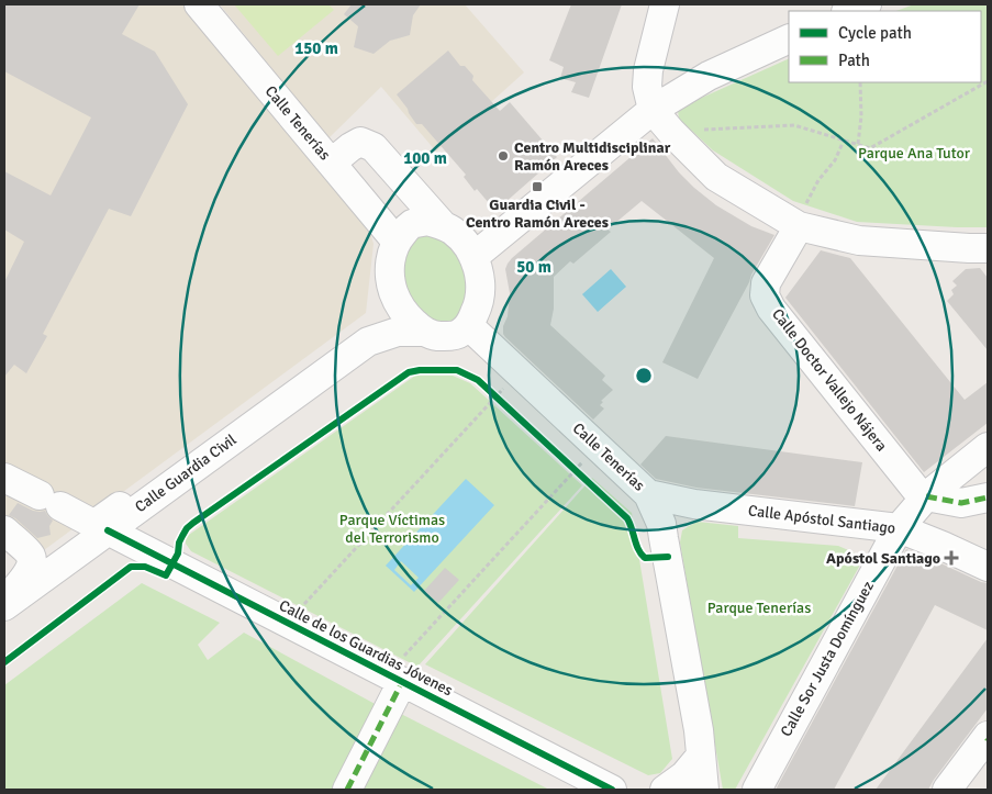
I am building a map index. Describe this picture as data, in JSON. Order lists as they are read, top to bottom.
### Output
{
  "streets": {
    "street": [
      "Calle Tenerías",
      "Calle Doctor Vallejo Nájera",
      "Calle Guardia Civil",
      "Calle Apóstol Santiago",
      "Calle de los Guardias Jóvenes",
      "Calle Sor Justa Domínguez"
    ]
  },
  "crossings": [
    ["Calle Tenerías", "Calle Guardia Civil"],
    ["Calle Tenerías", "Calle Apóstol Santiago"],
    ["Calle Guardia Civil", "Calle de los Guardias Jóvenes"],
    ["Calle Apóstol Santiago", "Calle Sor Justa Domínguez"]
  ],
  "parks": ["Parque Ana Tutor", "Parque Víctimas del Terrorismo", "Parque Tenerías"],
  "places": {
    "other": ["Centro Multidisciplinar Ramón Areces"],
    "transit": ["Guardia Civil - Centro Ramón Areces"],
    "health": ["Apóstol Santiago"]
  },
  "legend": ["Cycle path", "Path"],
  "rings": ["150 m", "100 m", "50 m"]
}
